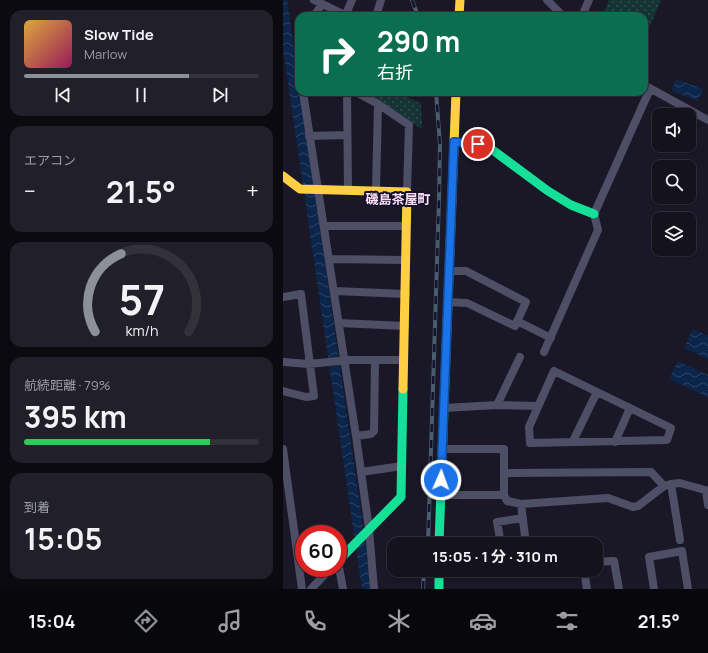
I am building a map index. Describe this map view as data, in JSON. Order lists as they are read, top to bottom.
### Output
{
  "districts": ["磯島茶屋町"],
  "page": {
    "turn": ["290 m", "右折"],
    "song": ["Slow Tide", "Marlow"],
    "tile": [
      "エアコン",
      ["航続距離 · 79%", "395 km"],
      ["到着", "15:05"]
    ],
    "heat": ["−", "21.5°", "+"],
    "limit": "60",
    "trip": "15:05 · 1 分 · 310 m",
    "tabs": ["15:04", "21.5°"],
    "gauge": ["57", "km/h"]
  }
}
